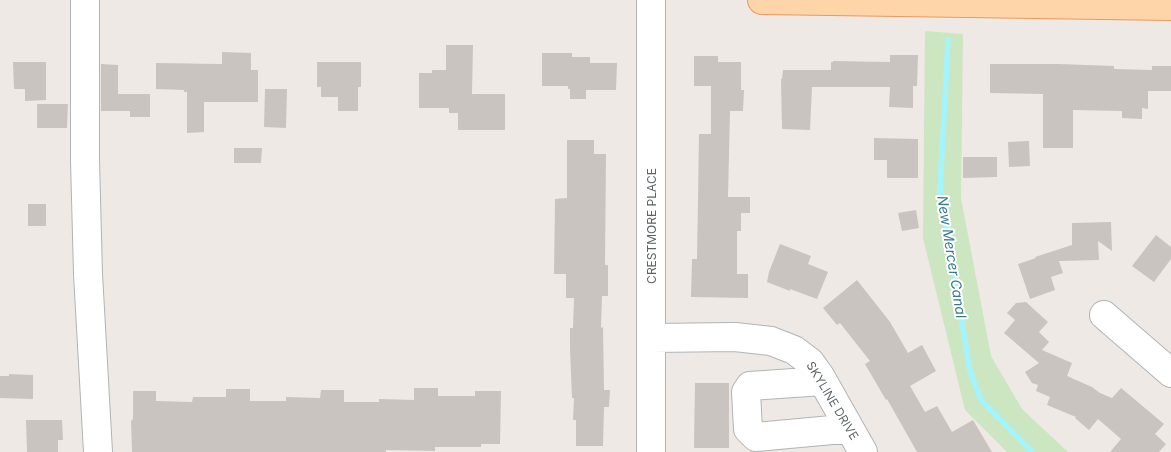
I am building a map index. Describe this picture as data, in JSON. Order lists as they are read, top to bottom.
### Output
{
  "streets": {
    "street": ["CRESTMORE PLACE", "SKYLINE DRIVE"]
  },
  "crossings": [
    ["CRESTMORE PLACE", "SKYLINE DRIVE"]
  ],
  "water": ["New Mercer Canal"]
}
